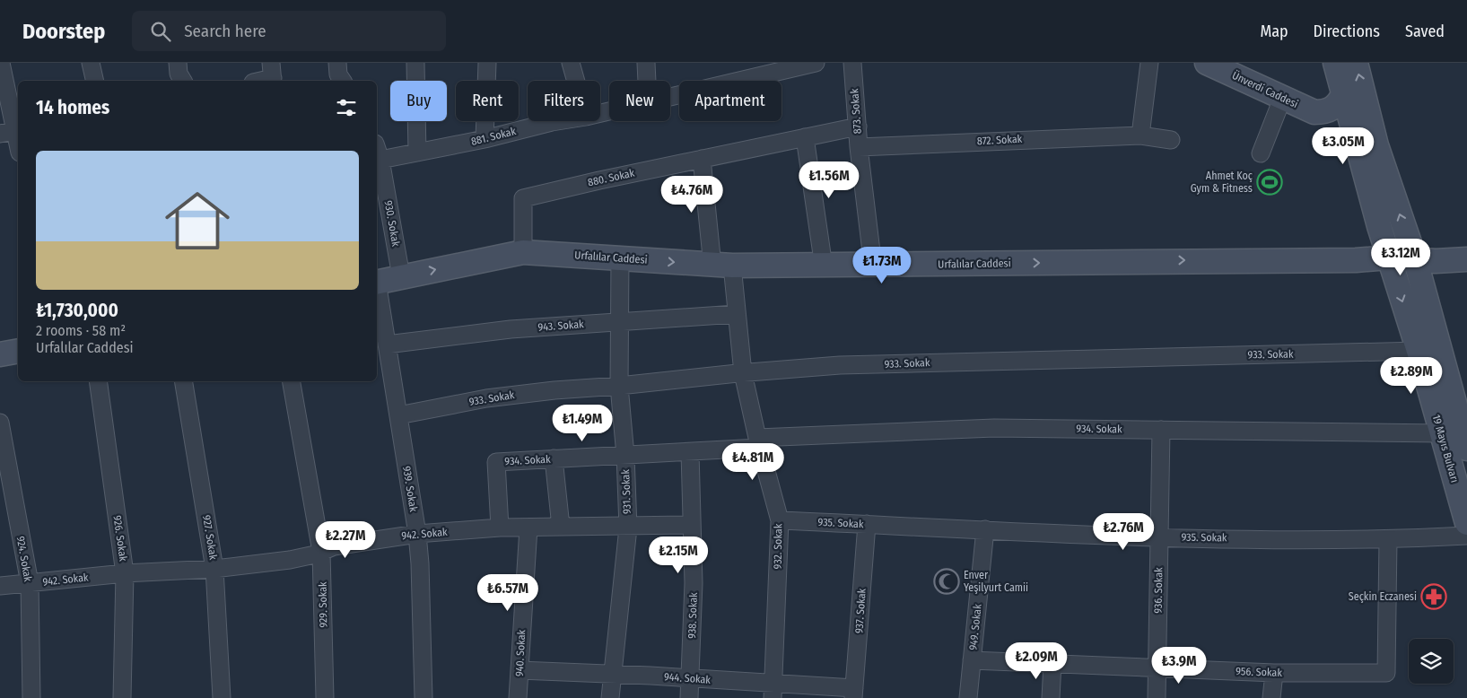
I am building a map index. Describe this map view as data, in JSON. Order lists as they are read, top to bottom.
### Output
{
  "streets": {
    "street": [
      "Ünverdi Caddesi",
      "873. Sokak",
      "881. Sokak",
      "872. Sokak",
      "880. Sokak",
      "930. Sokak",
      "Urfalılar Caddesi",
      "943. Sokak",
      "933. Sokak",
      "934. Sokak",
      "19 Mayıs Bulvarı",
      "939. Sokak",
      "931. Sokak",
      "935. Sokak",
      "942. Sokak",
      "927. Sokak",
      "926. Sokak",
      "932. Sokak",
      "924. Sokak",
      "936. Sokak",
      "929. Sokak",
      "937. Sokak",
      "938. Sokak",
      "949. Sokak",
      "940. Sokak",
      "956. Sokak",
      "944. Sokak"
    ]
  },
  "crossings": [
    ["Ünverdi Caddesi", "19 Mayıs Bulvarı"],
    ["873. Sokak", "872. Sokak"],
    ["873. Sokak", "880. Sokak"],
    ["873. Sokak", "Urfalılar Caddesi"],
    ["881. Sokak", "930. Sokak"],
    ["880. Sokak", "Urfalılar Caddesi"],
    ["880. Sokak", "932. Sokak"],
    ["930. Sokak", "Urfalılar Caddesi"],
    ["Urfalılar Caddesi", "19 Mayıs Bulvarı"],
    ["Urfalılar Caddesi", "931. Sokak"],
    ["Urfalılar Caddesi", "932. Sokak"],
    ["943. Sokak", "939. Sokak"],
    ["943. Sokak", "931. Sokak"],
    ["943. Sokak", "932. Sokak"],
    ["933. Sokak", "19 Mayıs Bulvarı"],
    ["933. Sokak", "939. Sokak"],
    ["933. Sokak", "931. Sokak"],
    ["933. Sokak", "932. Sokak"],
    ["934. Sokak", "19 Mayıs Bulvarı"],
    ["934. Sokak", "931. Sokak"],
    ["934. Sokak", "942. Sokak"],
    ["934. Sokak", "932. Sokak"],
    ["934. Sokak", "936. Sokak"],
    ["934. Sokak", "938. Sokak"],
    ["939. Sokak", "942. Sokak"],
    ["931. Sokak", "942. Sokak"],
    ["931. Sokak", "944. Sokak"],
    ["935. Sokak", "932. Sokak"],
    ["935. Sokak", "936. Sokak"],
    ["935. Sokak", "937. Sokak"],
    ["935. Sokak", "949. Sokak"],
    ["935. Sokak", "956. Sokak"],
    ["942. Sokak", "927. Sokak"],
    ["942. Sokak", "926. Sokak"],
    ["942. Sokak", "924. Sokak"],
    ["942. Sokak", "929. Sokak"],
    ["942. Sokak", "938. Sokak"],
    ["942. Sokak", "940. Sokak"],
    ["932. Sokak", "944. Sokak"],
    ["936. Sokak", "956. Sokak"],
    ["937. Sokak", "944. Sokak"],
    ["938. Sokak", "944. Sokak"],
    ["949. Sokak", "956. Sokak"],
    ["940. Sokak", "944. Sokak"]
  ],
  "one_way": ["Urfalılar Caddesi"],
  "places": {
    "sports": ["Ahmet Koç Gym & Fitness"],
    "mosque": ["Enver Yeşilyurt Camii"],
    "pharmacy": ["Seçkin Eczanesi"]
  },
  "page": {
    "header": "Doorstep",
    "search": "Search here",
    "nav": ["Map", "Directions", "Saved"],
    "chip": [
      "Buy",
      "Rent",
      "Filters",
      "New",
      "Apartment"
    ],
    "heading": "14 homes",
    "price": [
      "₺3.05M",
      "₺1.56M",
      "₺4.76M",
      "₺3.12M",
      "₺1.73M",
      "₺2.89M",
      "₺1.49M",
      "₺4.81M",
      "₺2.76M",
      "₺2.27M",
      "₺2.15M",
      "₺6.57M",
      "₺2.09M",
      "₺3.9M"
    ],
    "list": [
      {
        "name": "₺1,730,000",
        "note": "2 rooms · 58 m² · Urfalılar Caddesi"
      }
    ]
  }
}
